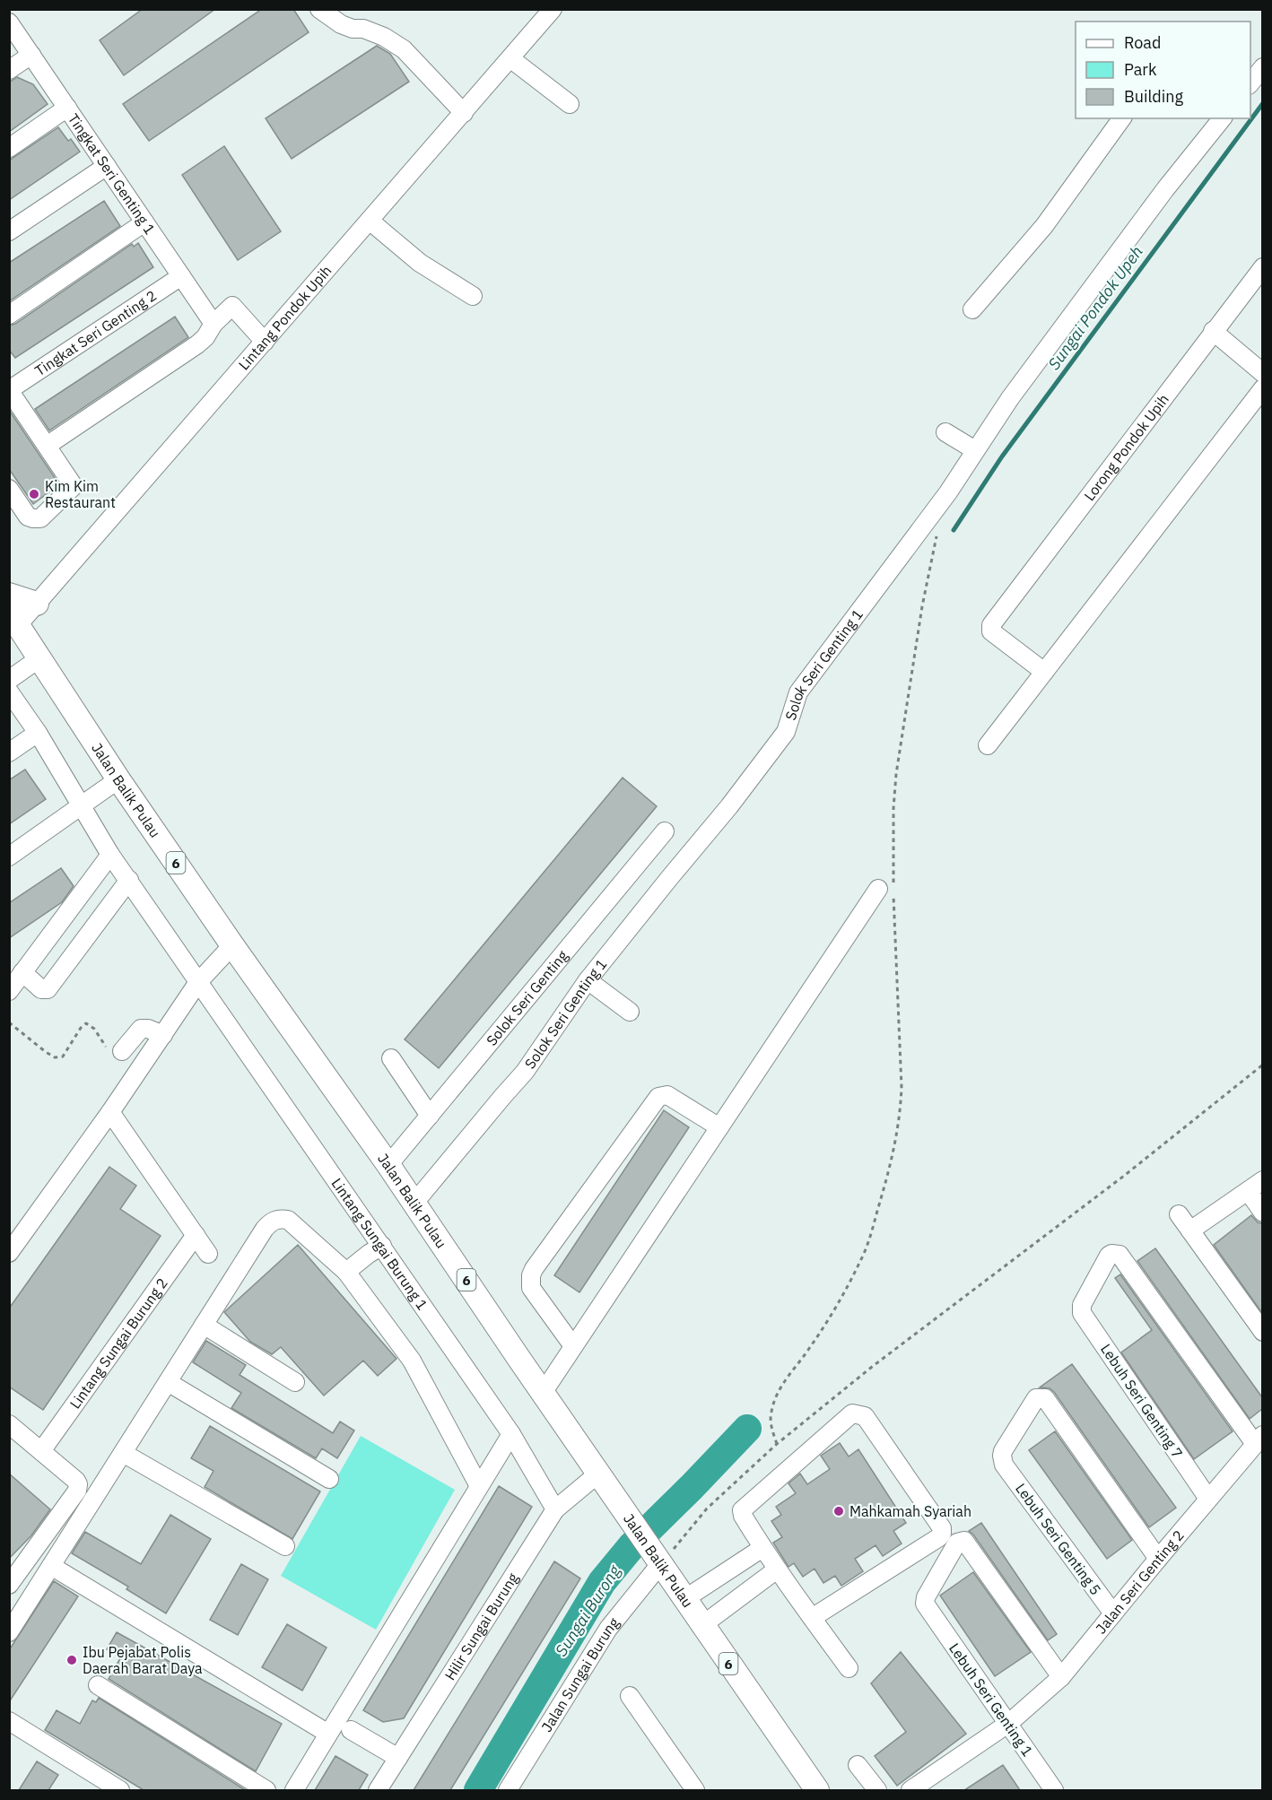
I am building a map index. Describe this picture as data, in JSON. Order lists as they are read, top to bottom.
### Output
{
  "streets": {
    "main road": ["Jalan Balik Pulau", "6"],
    "street": [
      "Tingkat Seri Genting 1",
      "Lintang Pondok Upih",
      "Tingkat Seri Genting 2",
      "Lorong Pondok Upih",
      "Solok Seri Genting 1",
      "Solok Seri Genting",
      "Lintang Sungai Burung 1",
      "Lintang Sungai Burung 2",
      "Lebuh Seri Genting 7",
      "Lebuh Seri Genting 5",
      "Jalan Seri Genting 2",
      "Hilir Sungai Burung",
      "Jalan Sungai Burung",
      "Lebuh Seri Genting 1"
    ]
  },
  "crossings": [
    ["Tingkat Seri Genting 1", "Tingkat Seri Genting 2"],
    ["Lintang Pondok Upih", "Jalan Balik Pulau"],
    ["Solok Seri Genting 1", "Jalan Balik Pulau"],
    ["Jalan Balik Pulau", "Solok Seri Genting"],
    ["Jalan Balik Pulau", "Hilir Sungai Burung"],
    ["Jalan Balik Pulau", "Jalan Sungai Burung"],
    ["Lintang Sungai Burung 1", "Hilir Sungai Burung"],
    ["Lebuh Seri Genting 7", "Jalan Seri Genting 2"],
    ["Lebuh Seri Genting 5", "Jalan Seri Genting 2"],
    ["Jalan Seri Genting 2", "Lebuh Seri Genting 1"]
  ],
  "water": ["Sungai Pondok Upeh", "Sungai Burong"],
  "places": ["Kim Kim Restaurant", "Mahkamah Syariah", "Ibu Pejabat Polis Daerah Barat Daya"],
  "legend": ["Road", "Park", "Building"]
}
